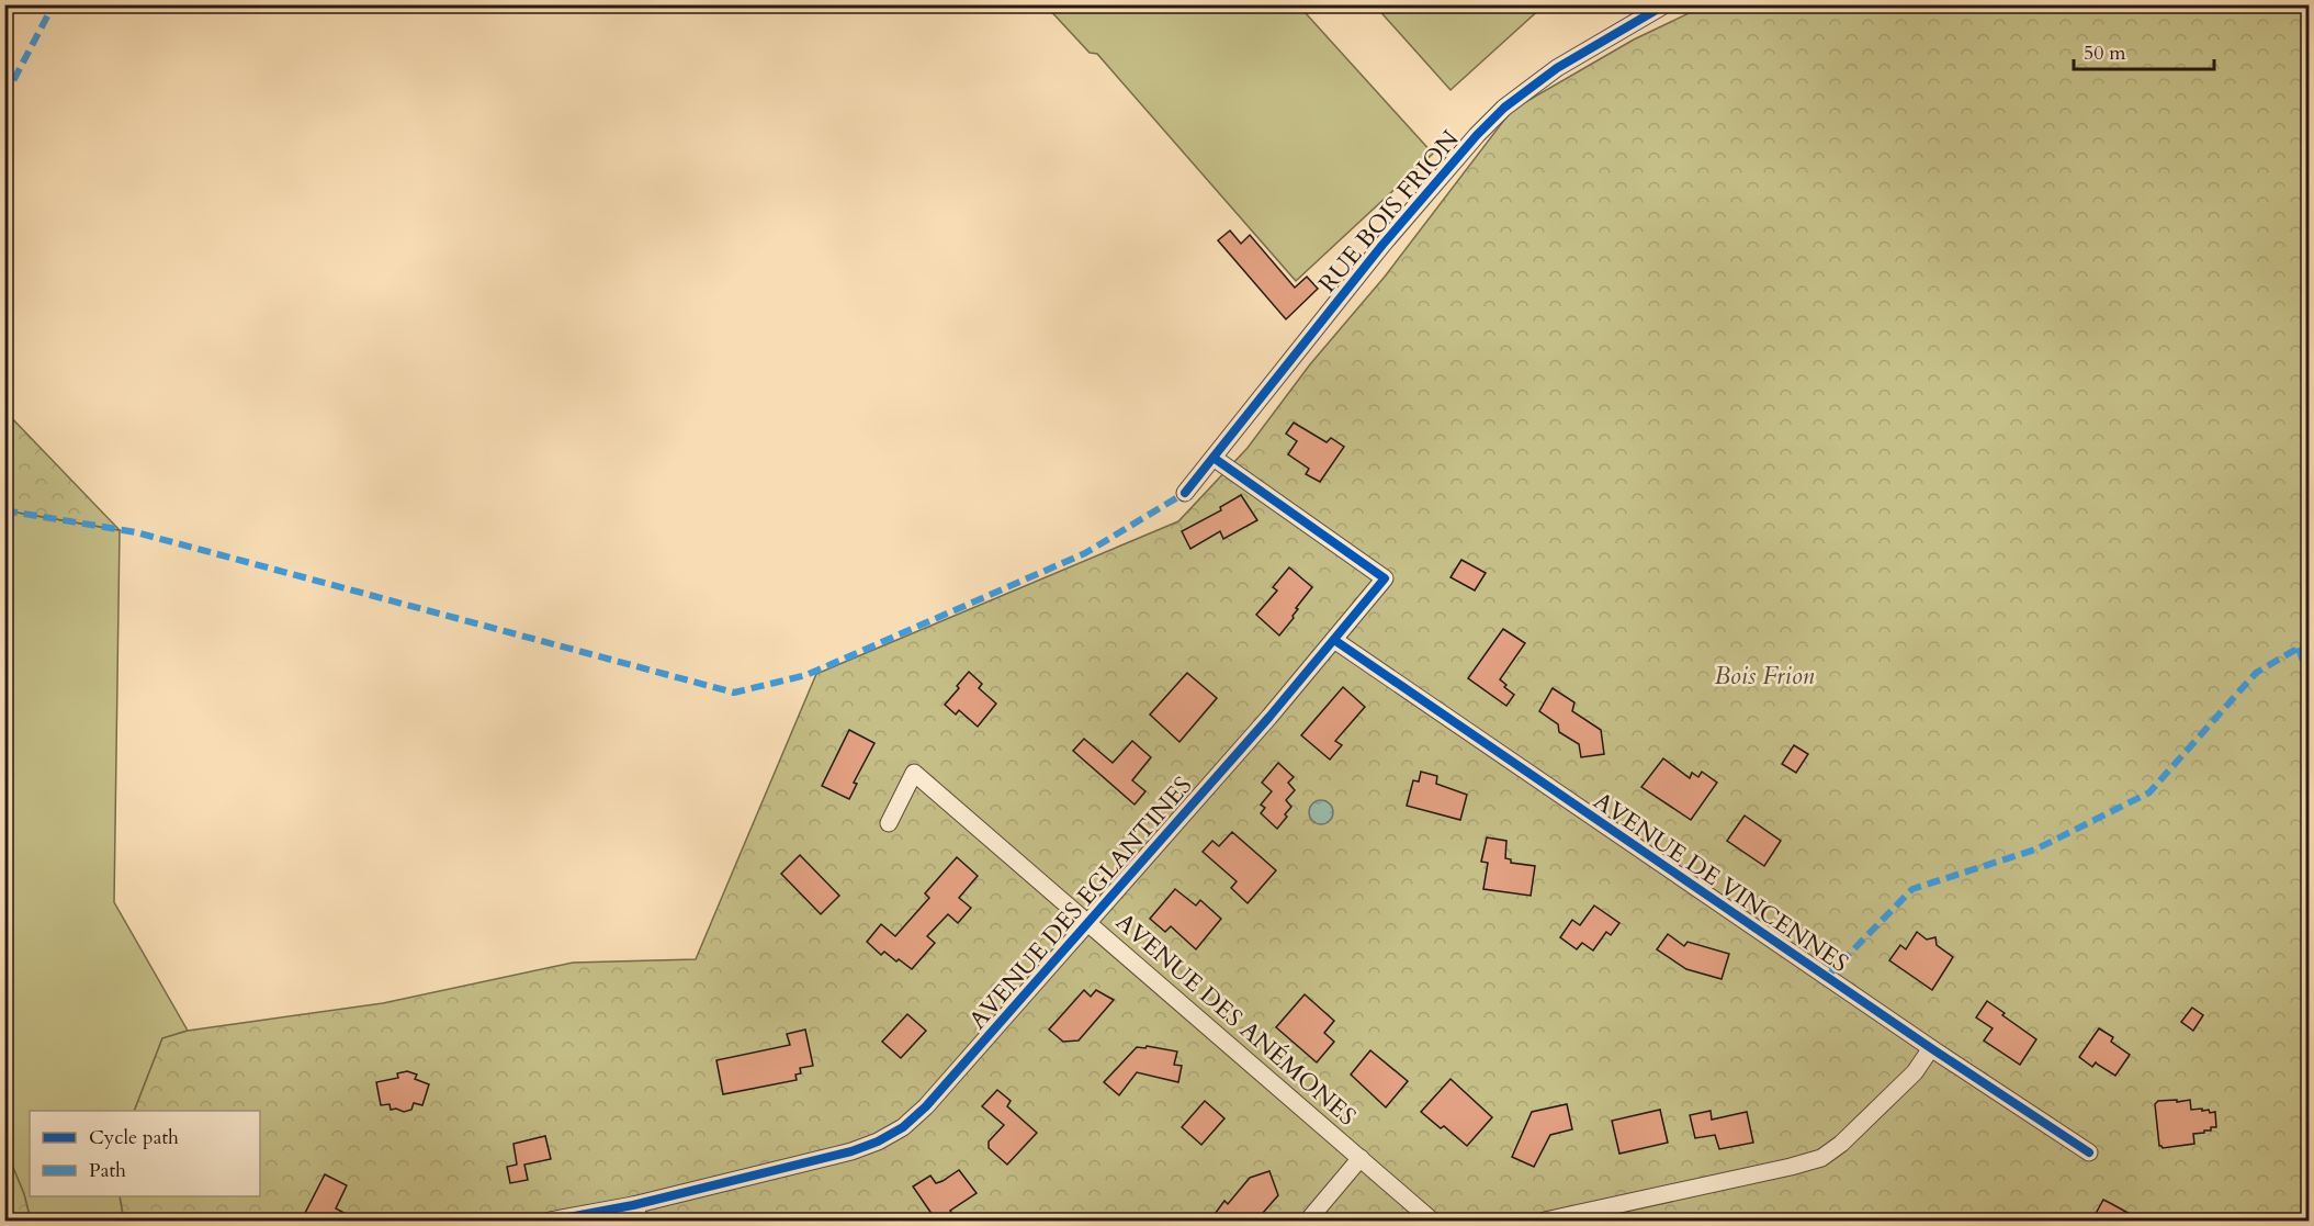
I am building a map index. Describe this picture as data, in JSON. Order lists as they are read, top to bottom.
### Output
{
  "streets": {
    "street": [
      "RUE BOIS FRION",
      "AVENUE DE VINCENNES",
      "AVENUE DES EGLANTINES",
      "AVENUE DES ANÉMONES"
    ]
  },
  "crossings": [
    ["RUE BOIS FRION", "AVENUE DES EGLANTINES"],
    ["AVENUE DE VINCENNES", "AVENUE DES EGLANTINES"],
    ["AVENUE DES EGLANTINES", "AVENUE DES ANÉMONES"]
  ],
  "parks": ["Bois Frion"],
  "legend": ["Cycle path", "Path"],
  "scale_bar": "50 m"
}
